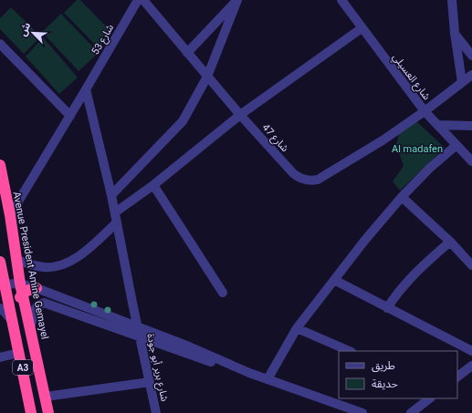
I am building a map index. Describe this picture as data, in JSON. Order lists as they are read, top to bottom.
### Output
{
  "streets": {
    "highway": ["Avenue President Amine Gemayel", "A3"],
    "street": [
      "شارع 53",
      "شارع العسيلي",
      "شارع 47",
      "شارع بربر أبو جودة"
    ]
  },
  "crossings": [
    ["شارع 53", "Avenue President Amine Gemayel"],
    ["شارع 53", "شارع بربر أبو جودة"],
    ["شارع العسيلي", "شارع 47"]
  ],
  "parks": ["Al madafen"],
  "legend": ["طريق", "حديقة"],
  "north": "top left"
}
